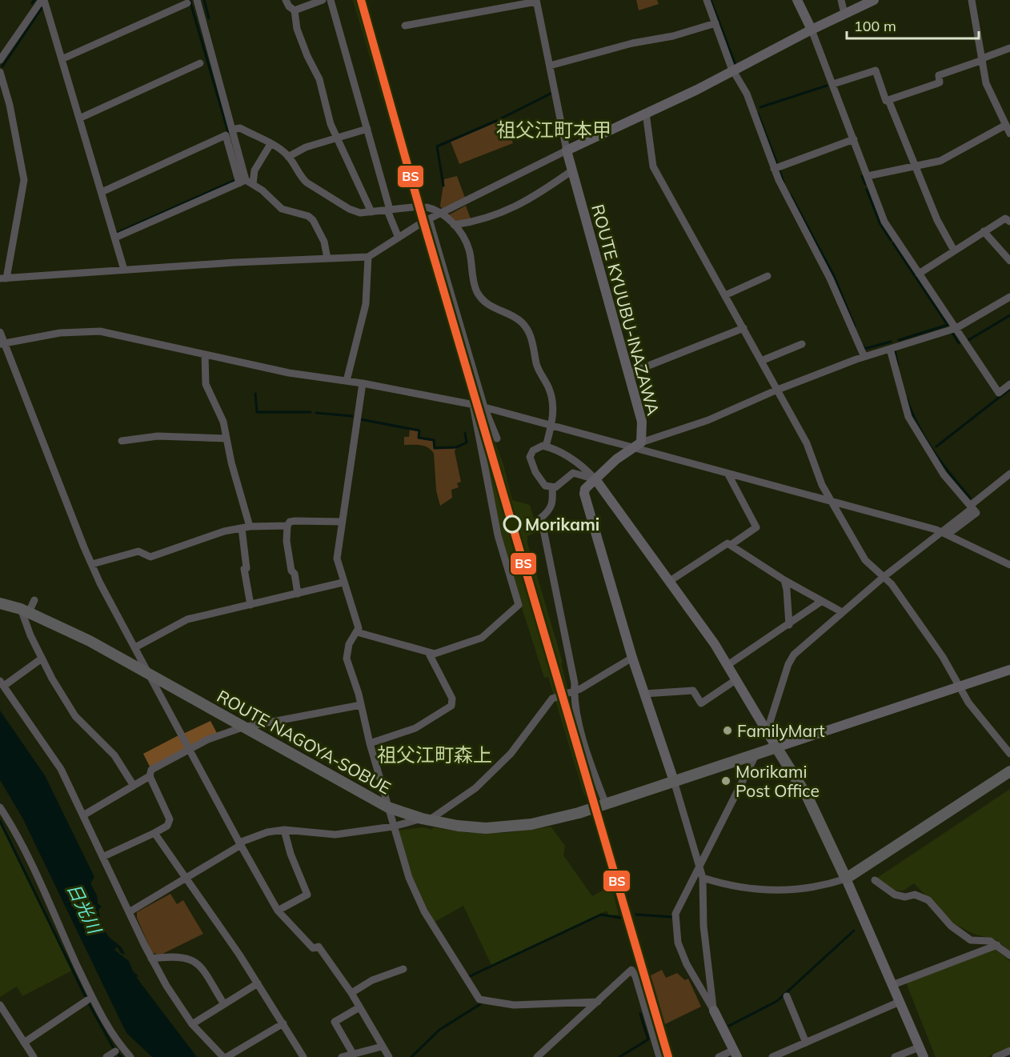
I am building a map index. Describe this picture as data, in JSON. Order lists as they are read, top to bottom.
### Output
{
  "streets": {
    "main road": ["ROUTE KYUUBU-INAZAWA", "ROUTE NAGOYA-SOBUE"]
  },
  "crossings": [
    ["ROUTE KYUUBU-INAZAWA", "ROUTE NAGOYA-SOBUE"]
  ],
  "districts": ["祖父江町本甲", "祖父江町森上"],
  "water": ["日光川"],
  "places": ["Morikami", "FamilyMart", "Morikami Post Office"],
  "lines": ["transit line BS"],
  "scale_bar": "100 m"
}
